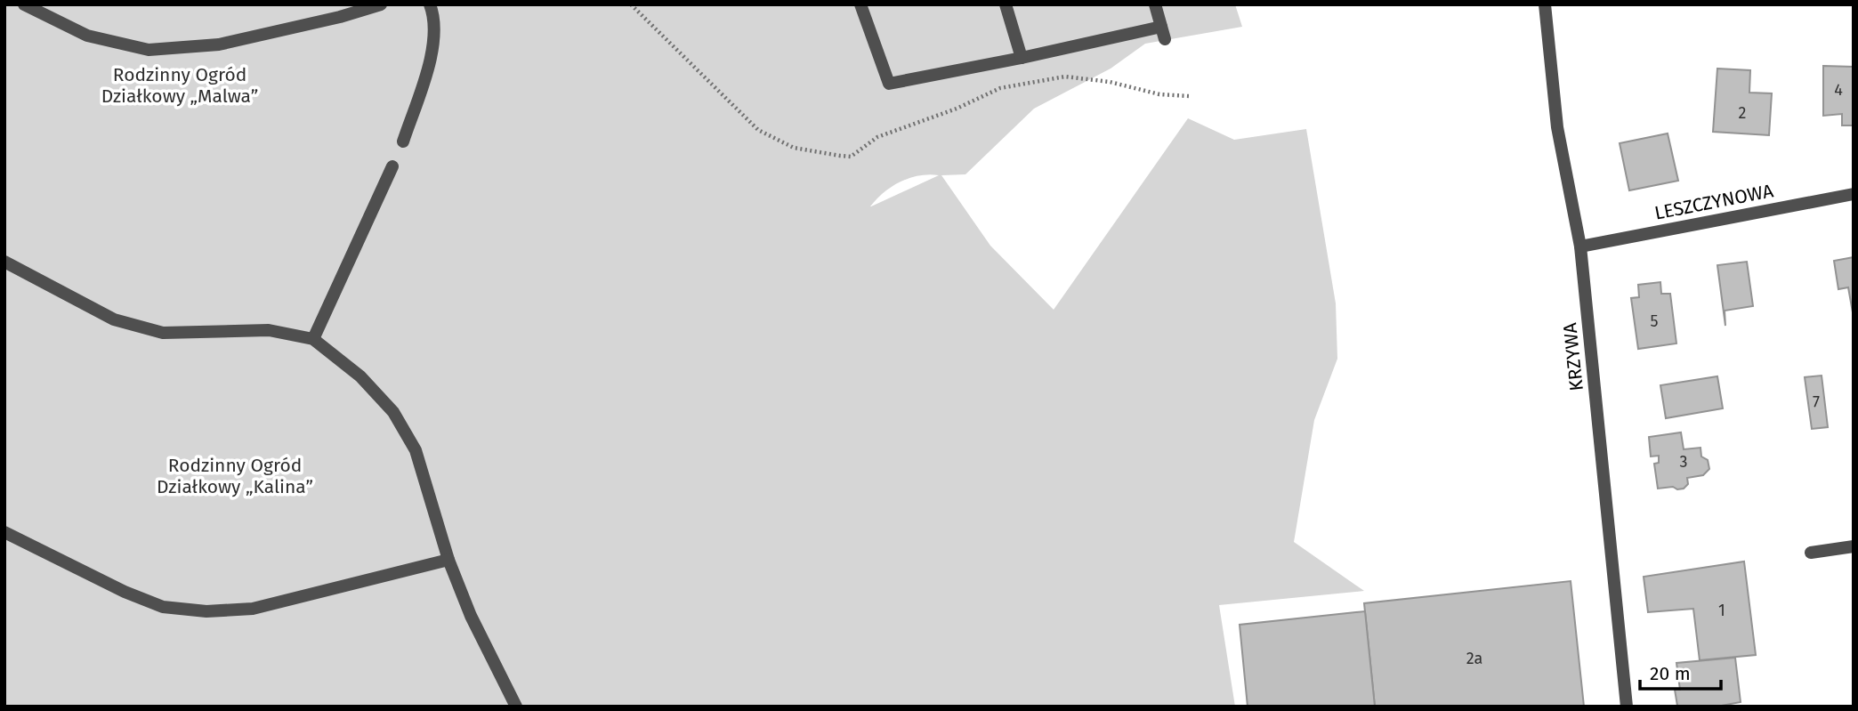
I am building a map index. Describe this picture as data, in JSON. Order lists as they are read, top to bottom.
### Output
{
  "streets": {
    "street": ["LESZCZYNOWA", "KRZYWA"]
  },
  "crossings": [
    ["LESZCZYNOWA", "KRZYWA"]
  ],
  "parks": ["Rodzinny Ogród Działkowy „Malwa”", "Rodzinny Ogród Działkowy „Kalina”"],
  "house_numbers": [
    "4",
    "2",
    "5",
    "7",
    "3",
    "1",
    "2a"
  ],
  "scale_bar": "20 m"
}
